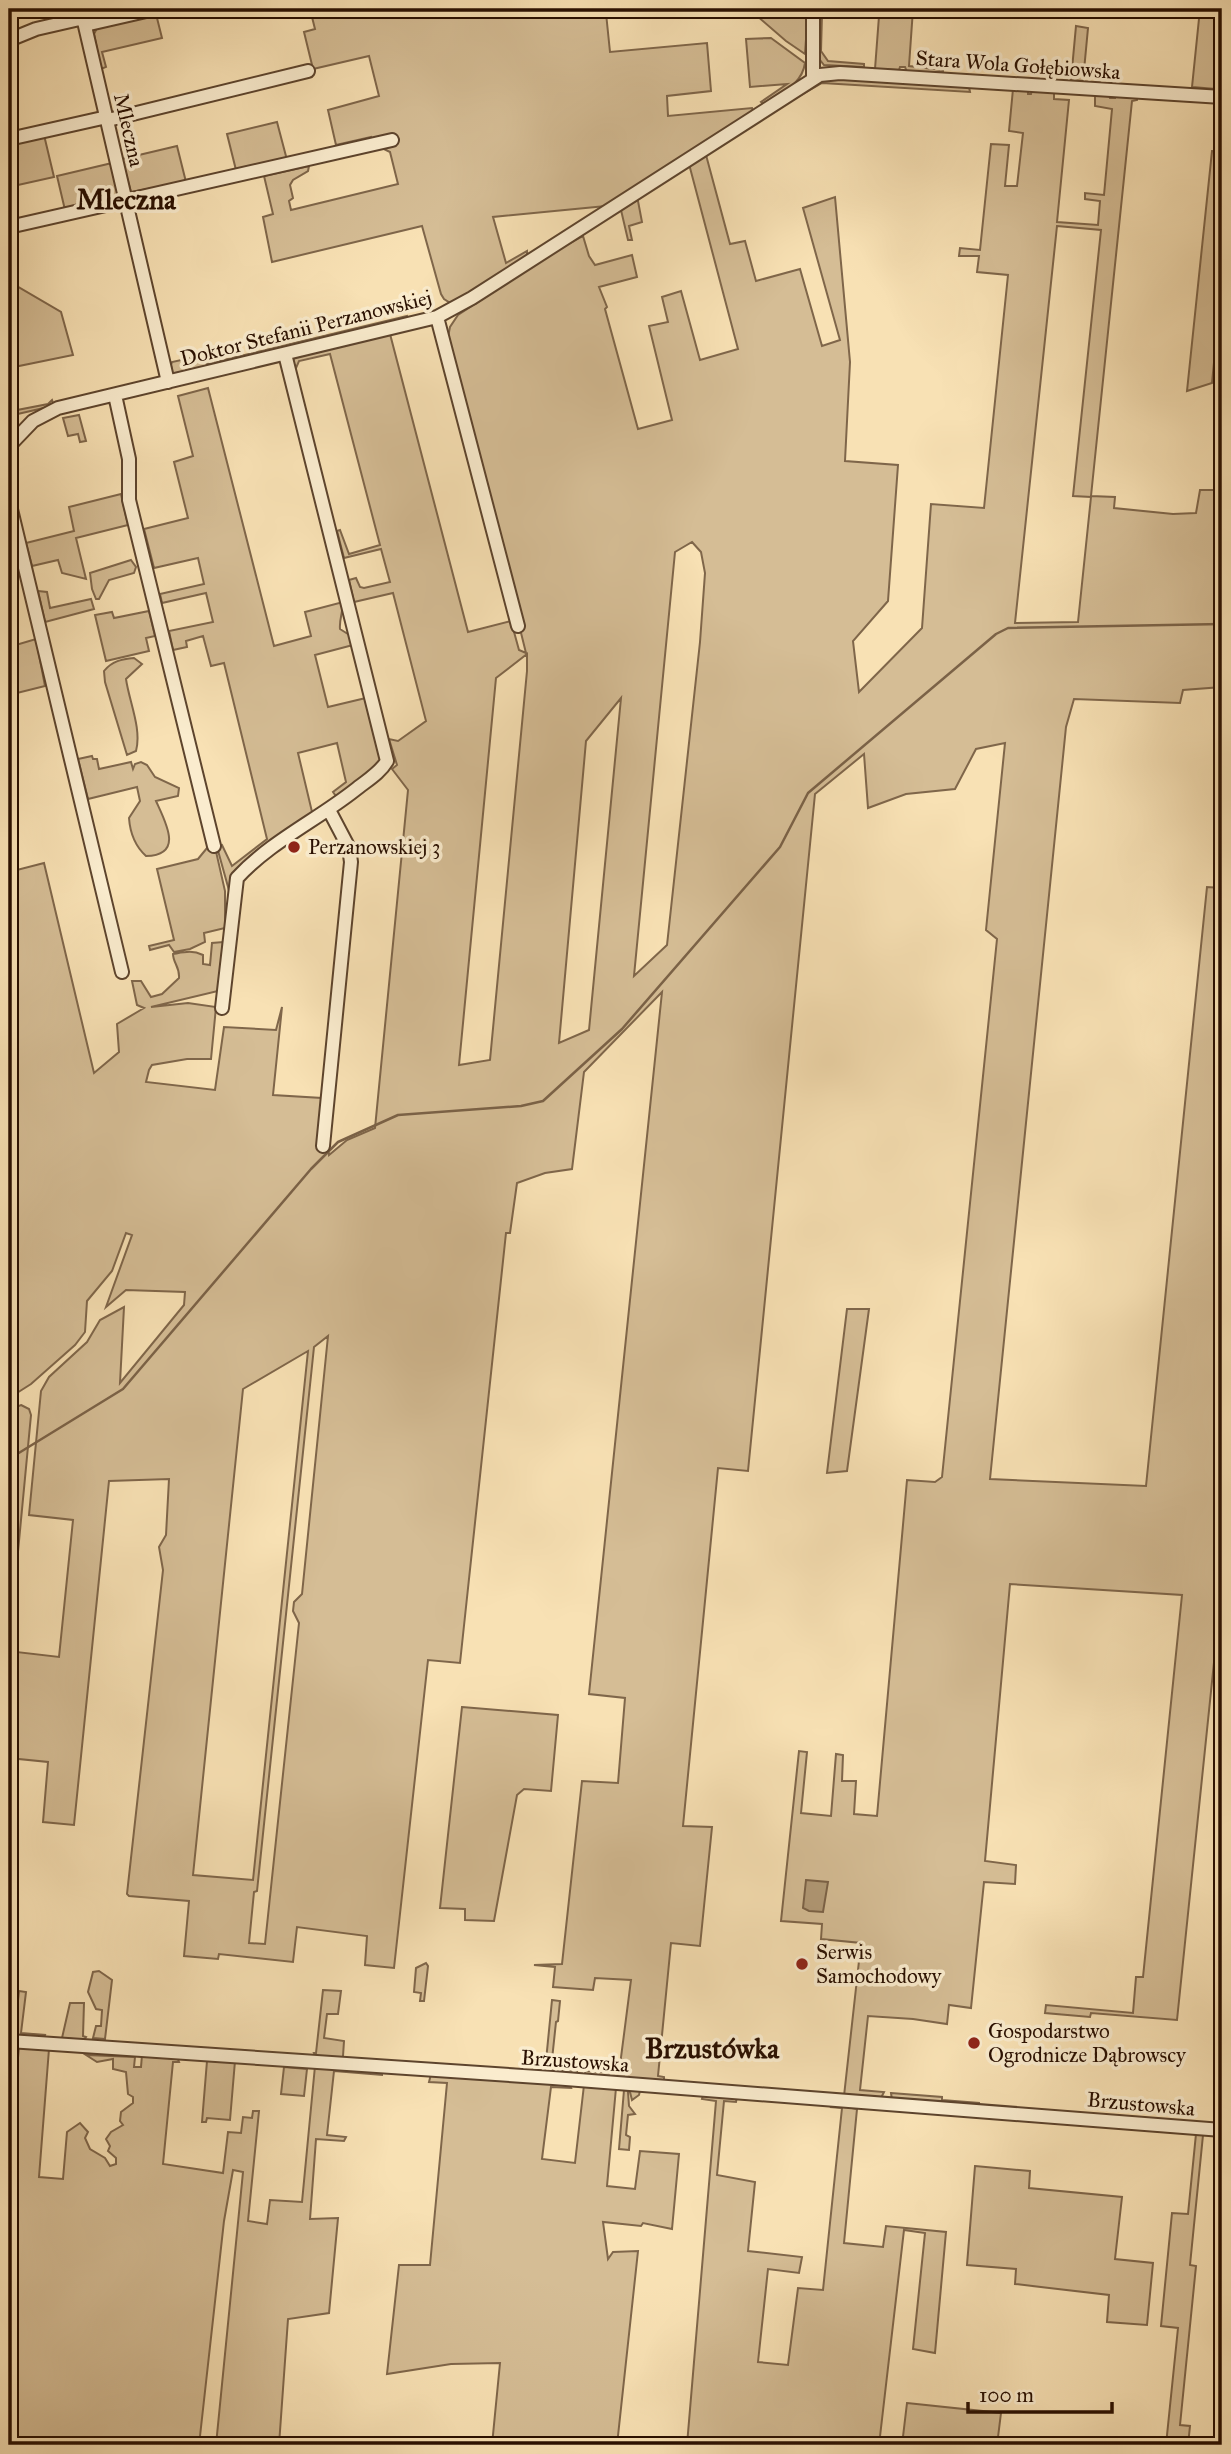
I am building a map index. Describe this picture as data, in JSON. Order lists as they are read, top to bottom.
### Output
{
  "streets": {
    "street": [
      "Stara Wola Gołębiowska",
      "Mleczna",
      "Doktor Stefanii Perzanowskiej",
      "Brzustowska"
    ]
  },
  "crossings": [
    ["Stara Wola Gołębiowska", "Doktor Stefanii Perzanowskiej"],
    ["Mleczna", "Doktor Stefanii Perzanowskiej"]
  ],
  "districts": ["Mleczna", "Brzustówka"],
  "places": ["Perzanowskiej 3", "Serwis Samochodowy", "Gospodarstwo Ogrodnicze Dąbrowscy"],
  "scale_bar": "100 m"
}
